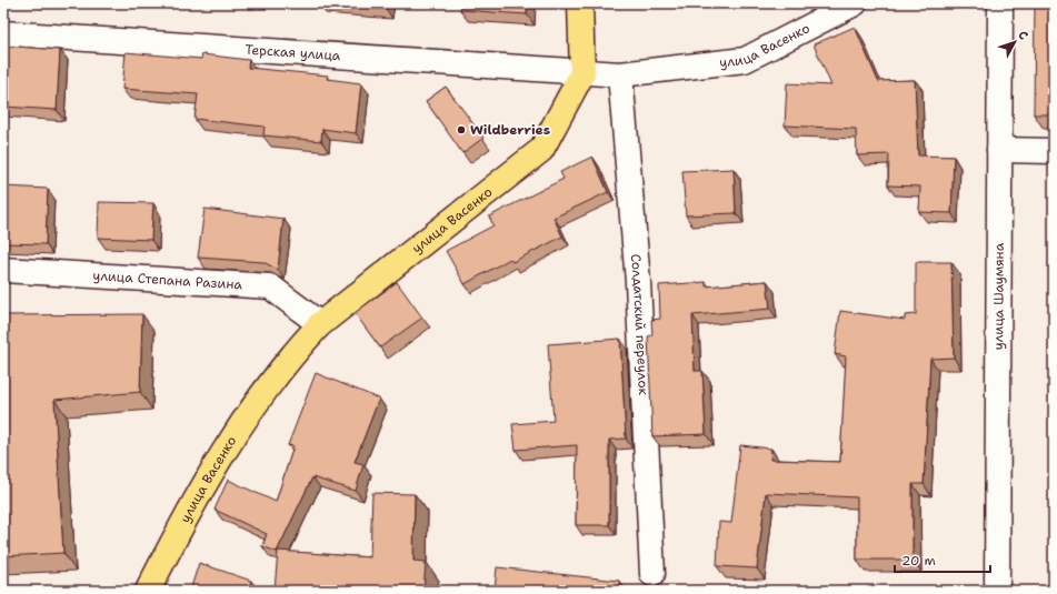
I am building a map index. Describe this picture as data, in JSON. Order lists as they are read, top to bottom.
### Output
{
  "streets": {
    "main road": ["улица Васенко"],
    "street": [
      "Терская улица",
      "улица Степана Разина",
      "улица Шаумяна",
      "Солдатский переулок"
    ]
  },
  "crossings": [
    ["улица Васенко", "Терская улица"],
    ["улица Васенко", "улица Степана Разина"],
    ["улица Васенко", "Солдатский переулок"]
  ],
  "places": ["Wildberries"],
  "scale_bar": "20 m",
  "north": "top right"
}
